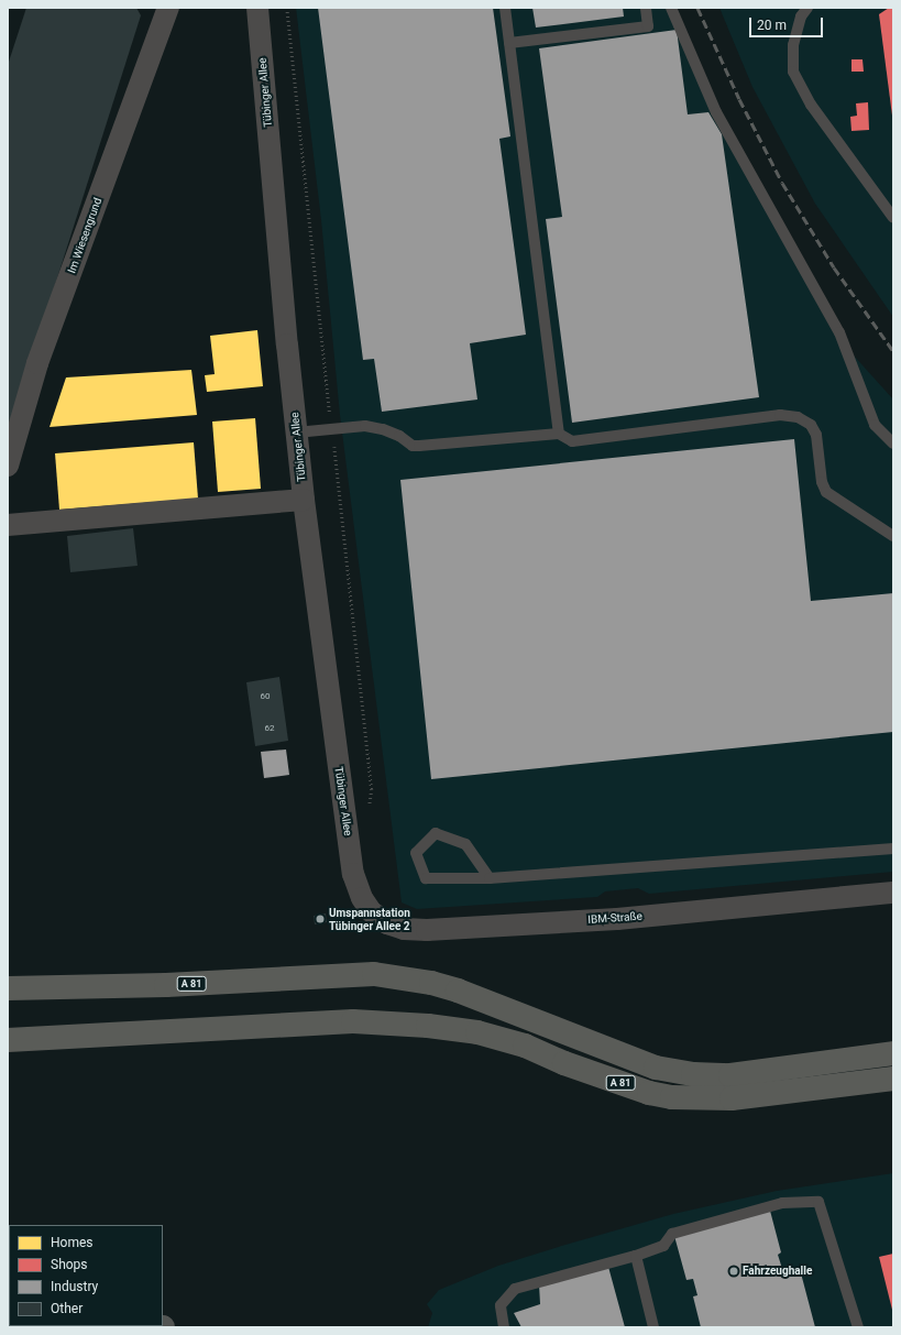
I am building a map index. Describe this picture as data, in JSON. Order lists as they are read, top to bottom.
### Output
{
  "streets": {
    "highway": ["A 81"],
    "street": ["Tübinger Allee", "Im Wiesengrund", "IBM-Straße"]
  },
  "crossings": [
    ["Tübinger Allee", "IBM-Straße"]
  ],
  "places": ["Umspannstation Tübinger Allee 2", "Fahrzeughalle"],
  "house_numbers": ["60", "62"],
  "legend": [
    "Homes",
    "Shops",
    "Industry",
    "Other"
  ],
  "scale_bar": "20 m"
}
